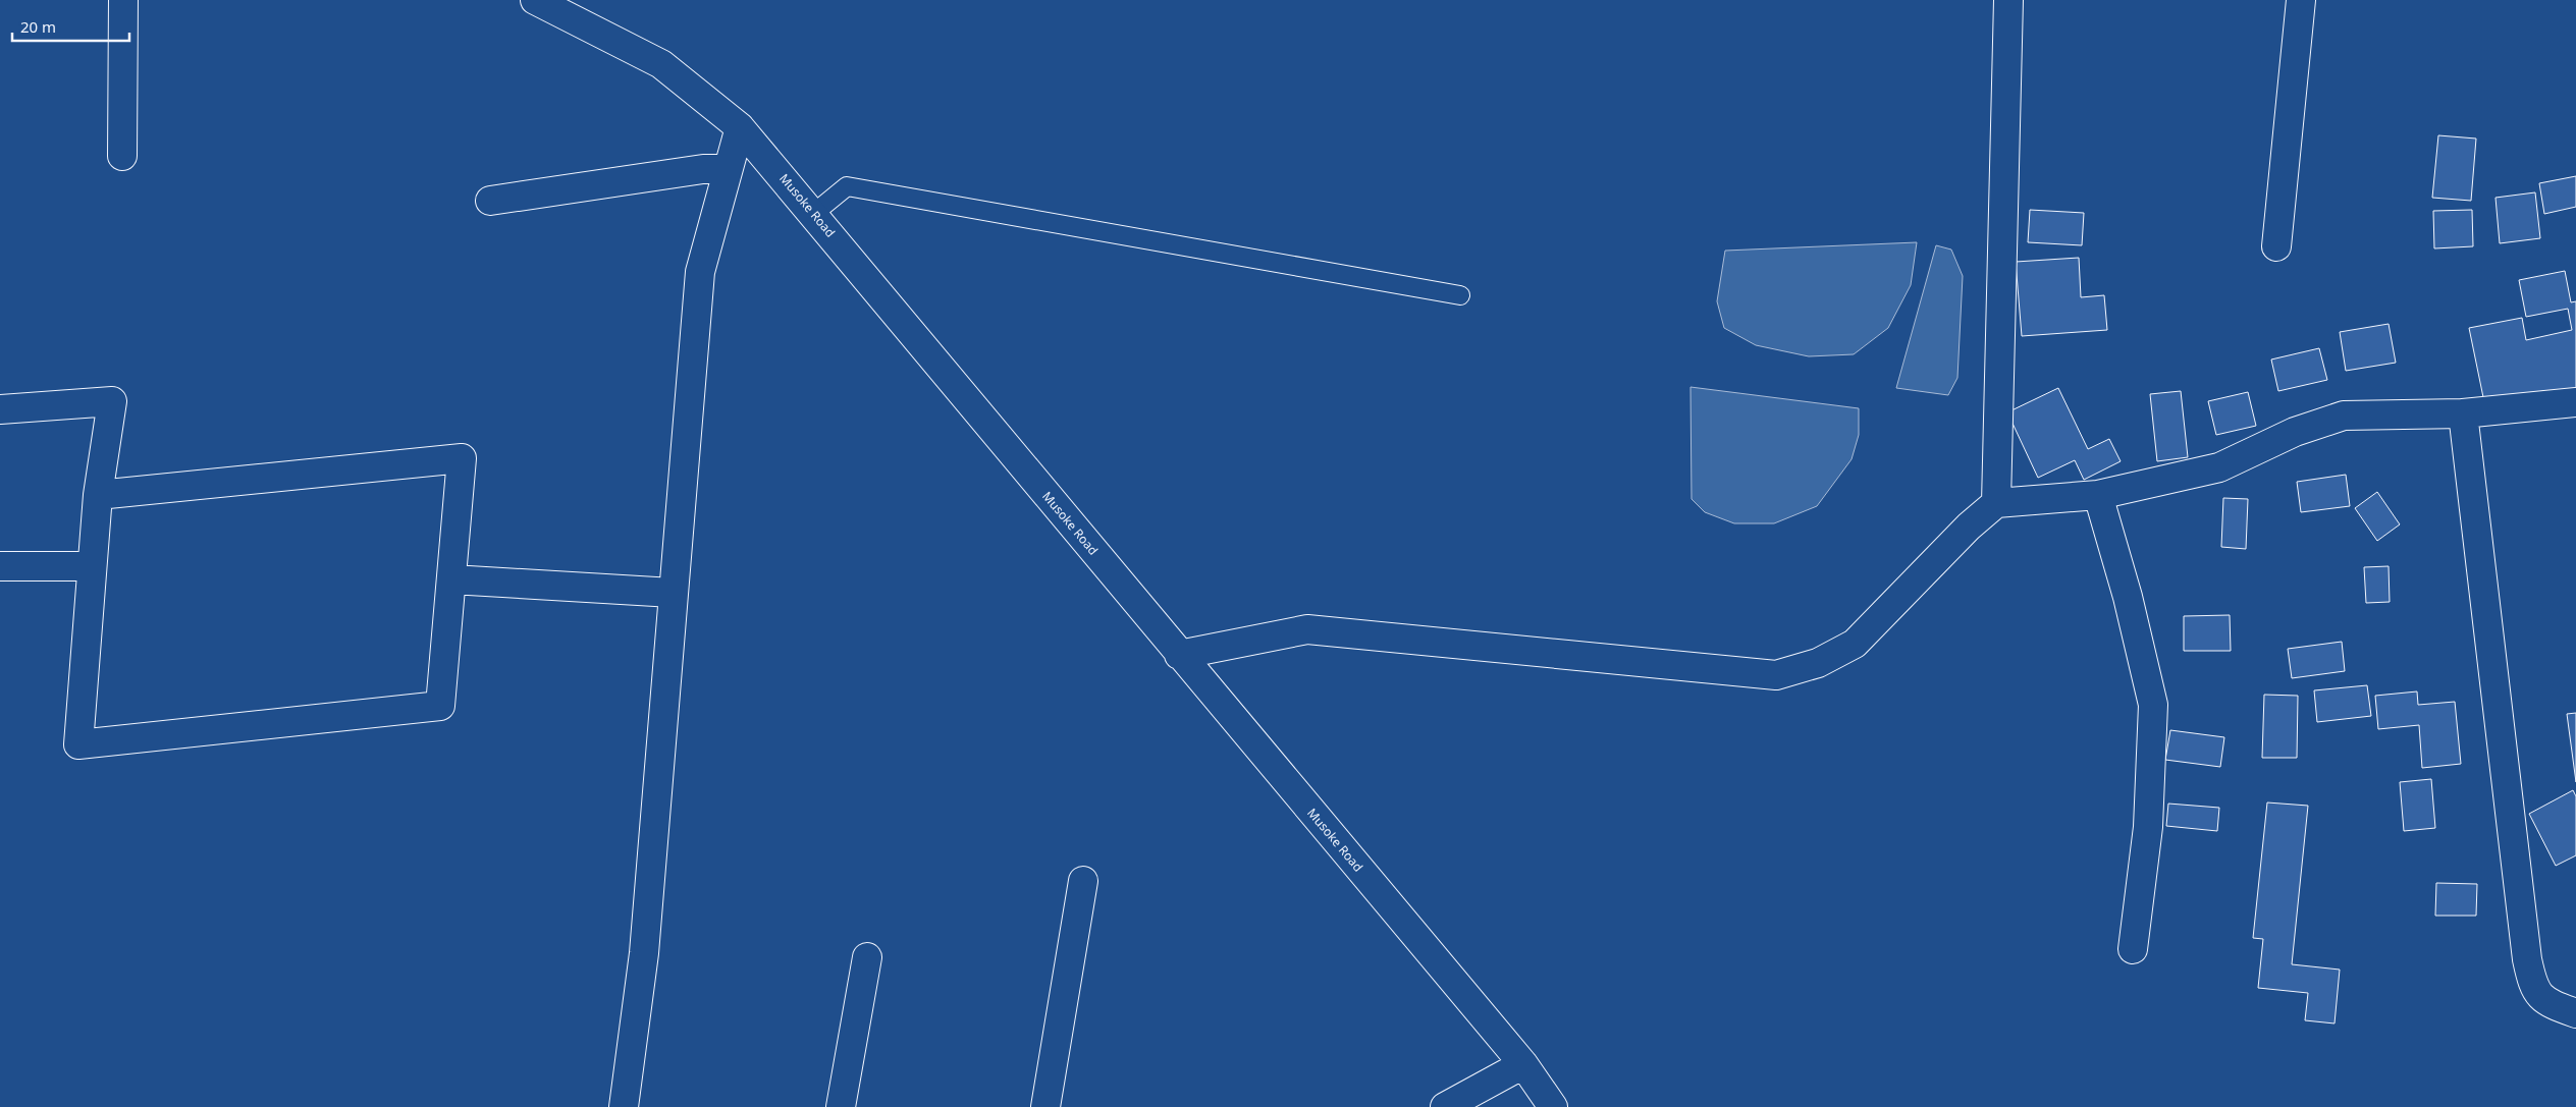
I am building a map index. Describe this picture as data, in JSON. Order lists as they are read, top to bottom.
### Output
{
  "streets": {
    "street": ["Musoke Road"]
  },
  "scale_bar": "20 m"
}
